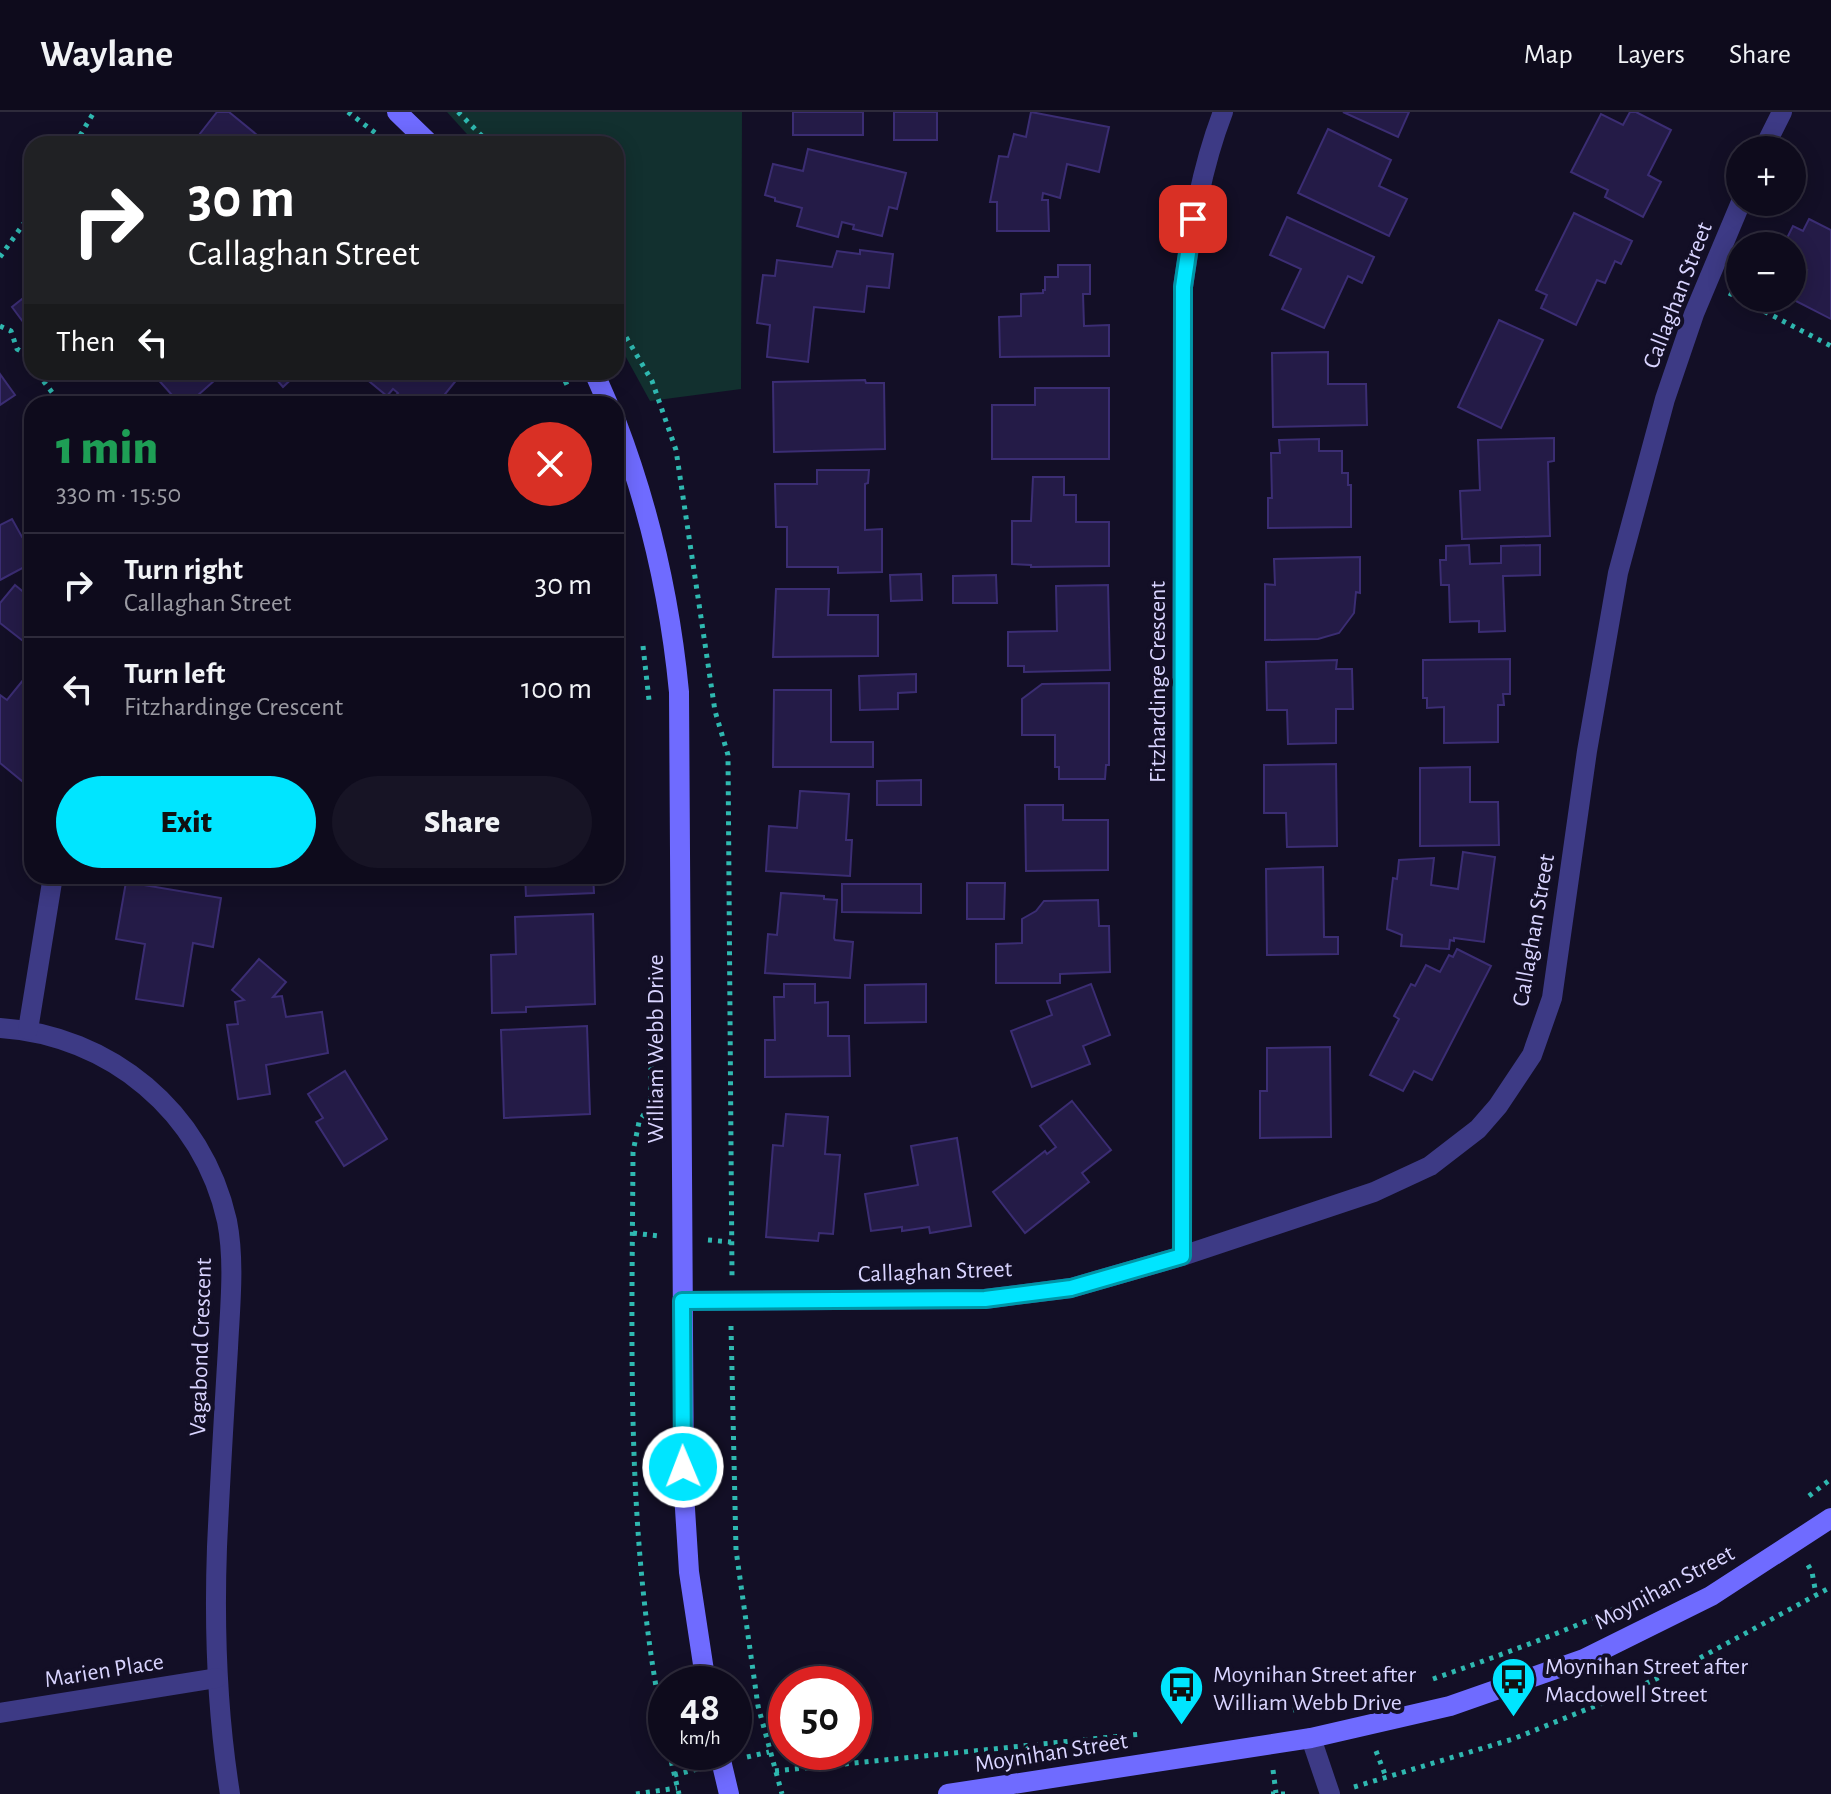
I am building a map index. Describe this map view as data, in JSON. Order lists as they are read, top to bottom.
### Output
{
  "streets": {
    "main road": ["William Webb Drive", "Moynihan Street"],
    "street": [
      "Callaghan Street",
      "Fitzhardinge Crescent",
      "Vagabond Crescent",
      "Marien Place"
    ]
  },
  "crossings": [
    ["Callaghan Street", "Fitzhardinge Crescent"],
    ["Callaghan Street", "William Webb Drive"],
    ["Vagabond Crescent", "Marien Place"]
  ],
  "places": {
    "bus stop": ["Moynihan Street after Macdowell Street", "Moynihan Street after William Webb Drive"]
  },
  "page": {
    "header": "Waylane",
    "nav": ["Map", "Layers", "Share"],
    "map_buttons": ["+", "−"],
    "turn": ["30 m", "Callaghan Street"],
    "then": "Then",
    "heading": ["1 min", "330 m · 15:50"],
    "list": [
      {
        "name": "Turn right",
        "note": "Callaghan Street",
        "value": "30 m"
      },
      {
        "name": "Turn left",
        "note": "Fitzhardinge Crescent",
        "value": "100 m"
      }
    ],
    "buttons": ["Exit", "Share"],
    "speed": "48 km/h",
    "limit": "50"
  }
}
